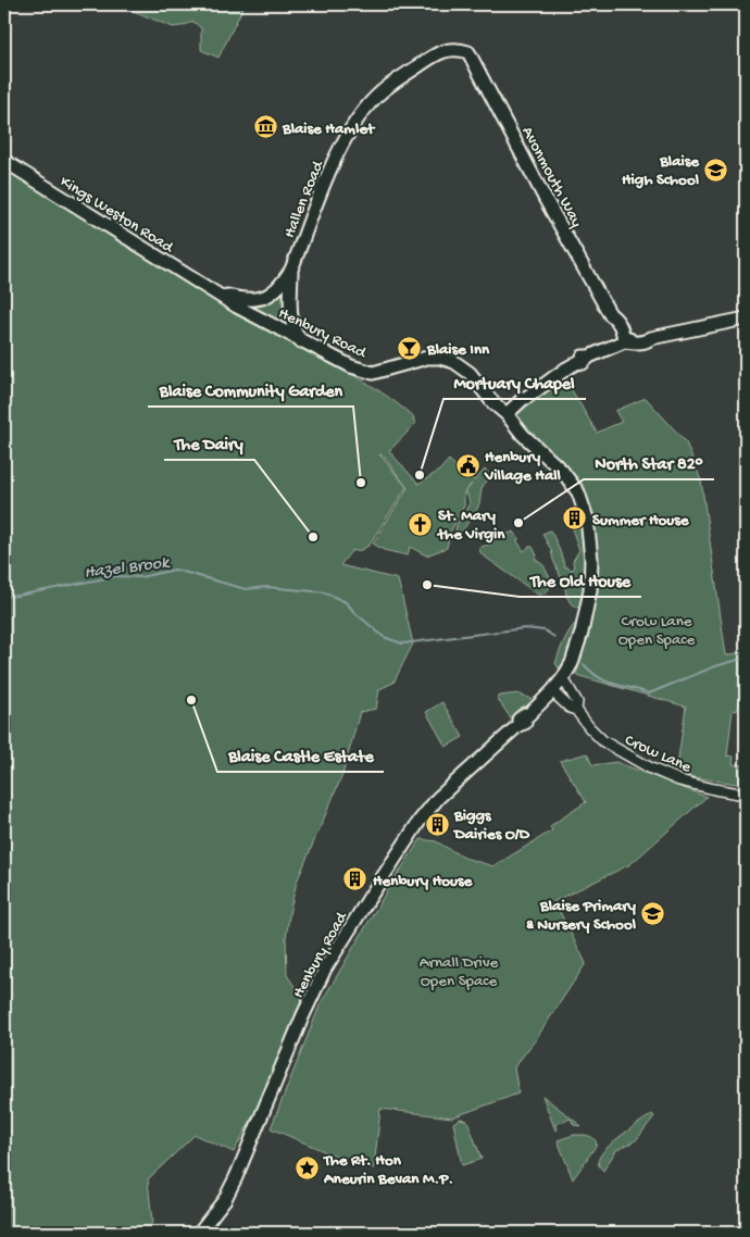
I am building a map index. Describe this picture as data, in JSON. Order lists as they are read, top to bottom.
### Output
{
  "streets": {
    "main road": [
      "Avonmouth Way",
      "Hallen Road",
      "Kings Weston Road",
      "Henbury Road"
    ],
    "street": ["Crow Lane"]
  },
  "crossings": [
    ["Avonmouth Way", "Hallen Road"],
    ["Hallen Road", "Kings Weston Road"],
    ["Hallen Road", "Henbury Road"],
    ["Kings Weston Road", "Henbury Road"],
    ["Henbury Road", "Crow Lane"]
  ],
  "water": ["Hazel Brook"],
  "parks": ["Crow Lane Open Space", "Arnall Drive Open Space"],
  "places": {
    "museum": ["Blaise Hamlet"],
    "school or university": ["Blaise High School", "Blaise Primary & Nursery School"],
    "bar": ["Blaise Inn"],
    "public building": ["Henbury Village Hall"],
    "other": [
      "Mortuary Chapel",
      "Blaise Community Garden",
      "North Star 82°",
      "The Dairy",
      "The Old House",
      "Blaise Castle Estate"
    ],
    "building": ["Summer House", "Biggs Dairies O/D", "Henbury House"],
    "church": ["St. Mary the Virgin"],
    "place": ["The Rt. Hon Aneurin Bevan M.P."]
  }
}
